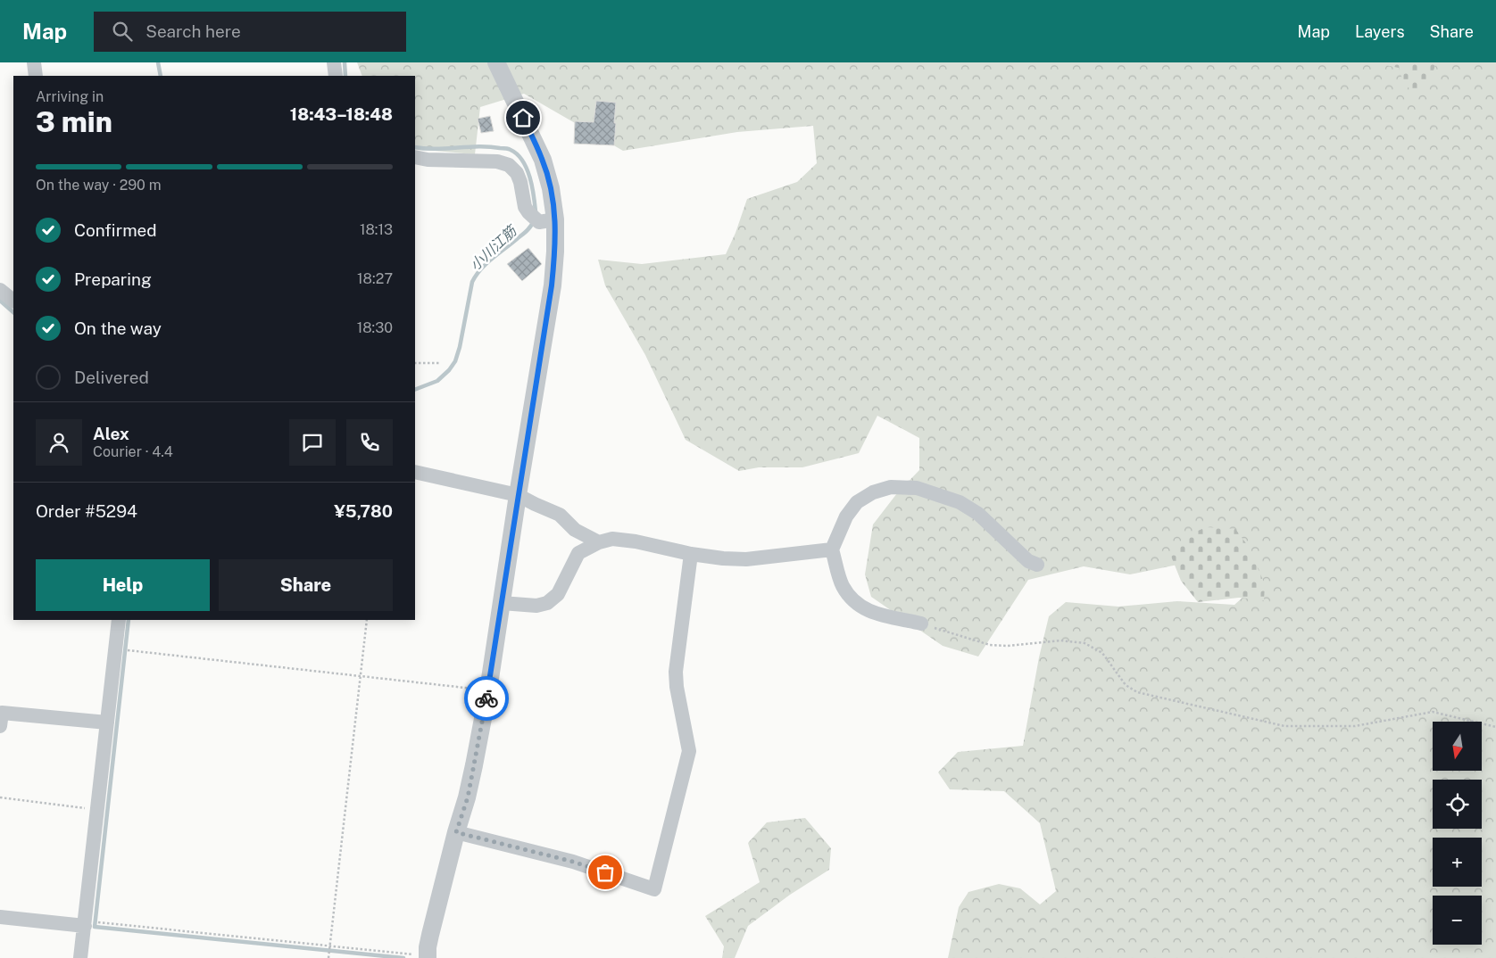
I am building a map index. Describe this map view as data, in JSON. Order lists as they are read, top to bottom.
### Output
{
  "water": ["小川江筋"],
  "north": "bottom",
  "page": {
    "header": "Map",
    "search": "Search here",
    "nav": ["Map", "Layers", "Share"],
    "heading": ["3 min", "Arriving in", "18:43–18:48"],
    "panel": [
      "Alex",
      "Courier · 4.4",
      "Order #5294",
      "¥5,780"
    ],
    "bar": "On the way · 290 m",
    "list": [
      ["Confirmed", "18:13"],
      ["Preparing", "18:27"],
      ["On the way", "18:30"],
      "Delivered"
    ],
    "buttons": ["Help", "Share"],
    "map_buttons": ["+", "−"]
  }
}
